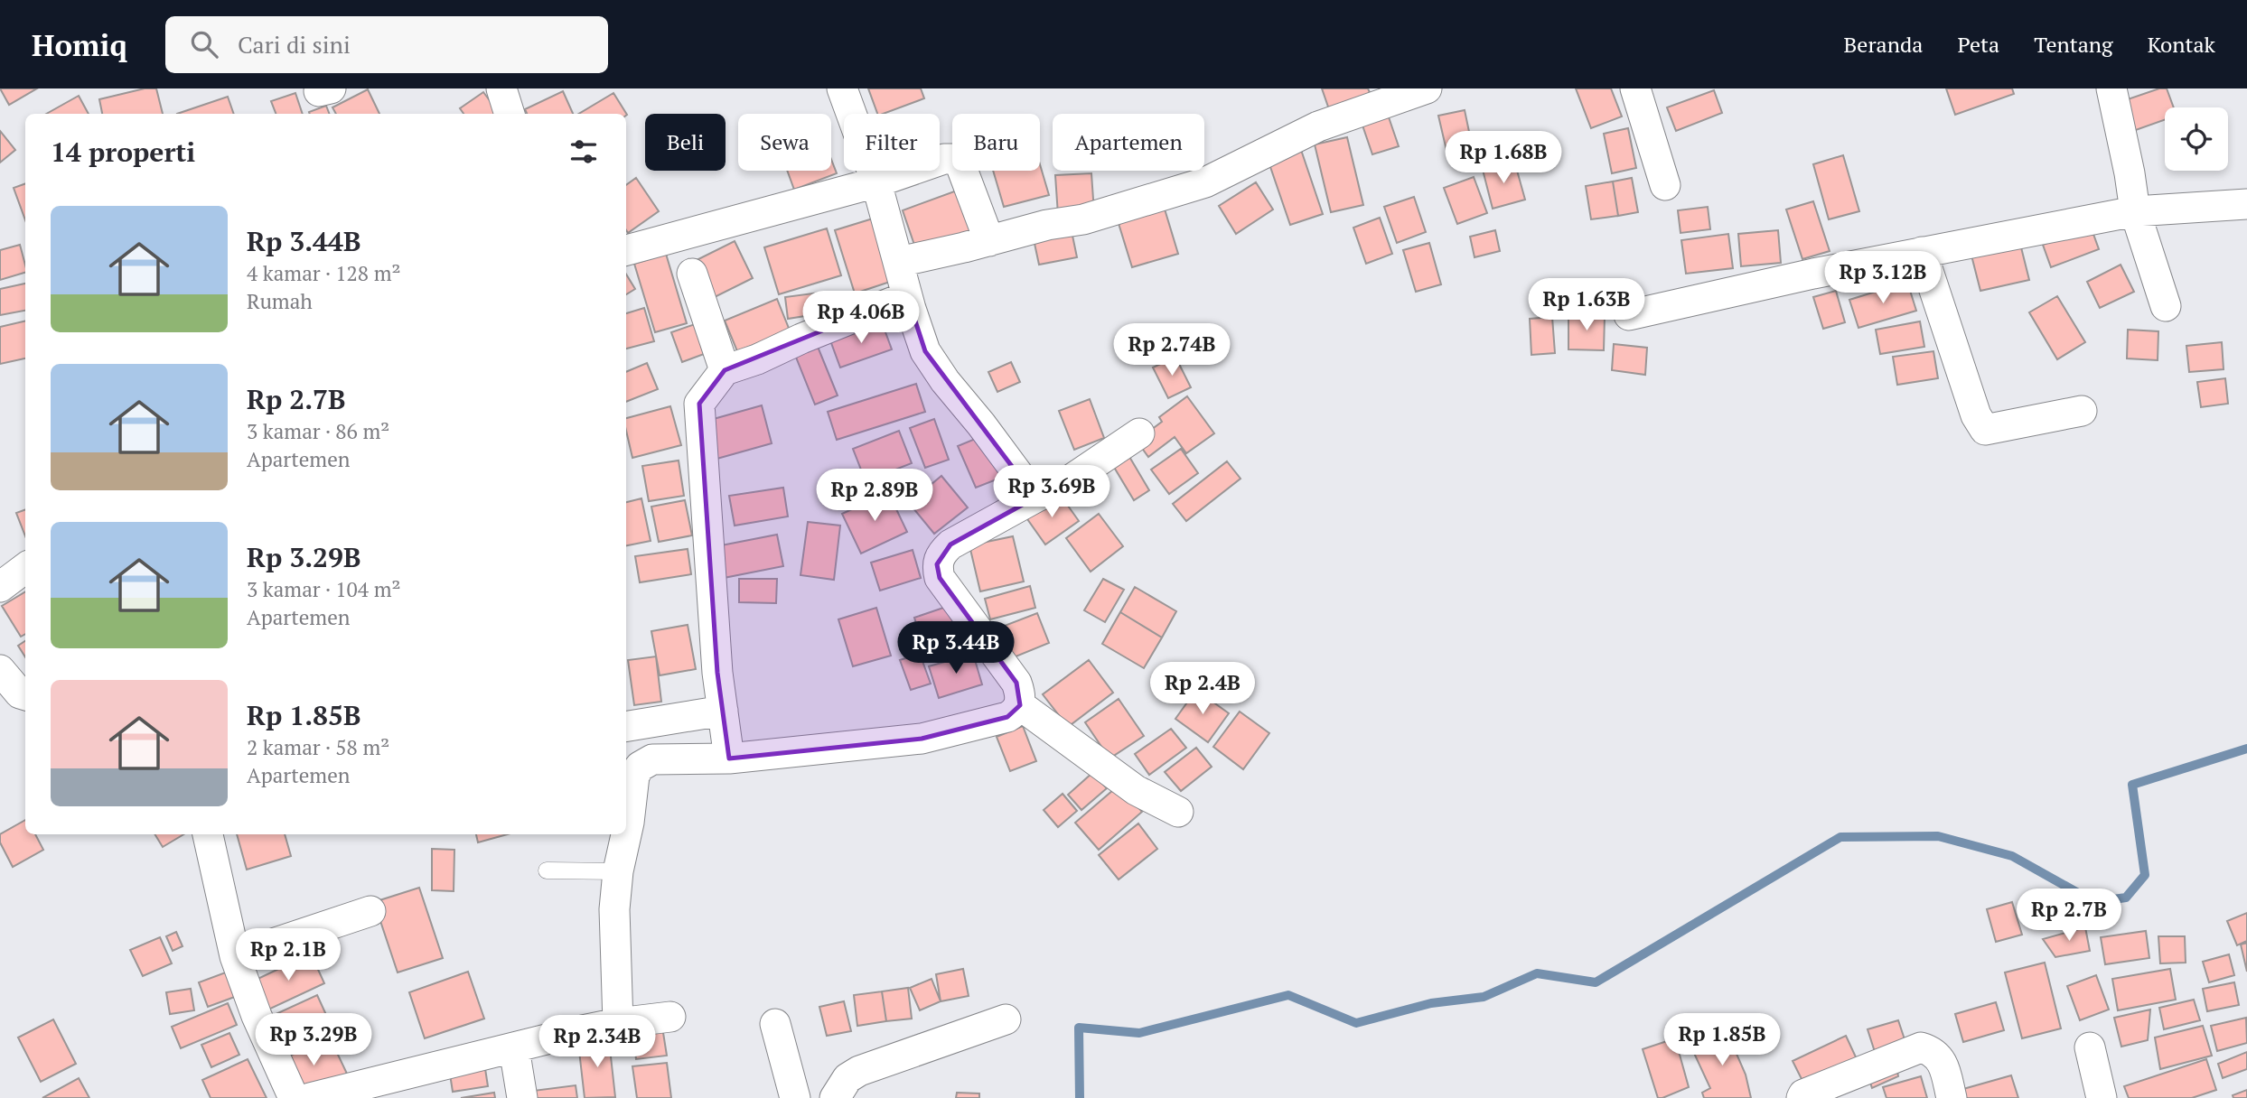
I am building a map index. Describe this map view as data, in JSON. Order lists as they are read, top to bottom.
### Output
{
  "page": {
    "header": "Homiq",
    "search": "Cari di sini",
    "nav": [
      "Beranda",
      "Peta",
      "Tentang",
      "Kontak"
    ],
    "chip": [
      "Beli",
      "Sewa",
      "Filter",
      "Baru",
      "Apartemen"
    ],
    "heading": "14 properti",
    "price": [
      "Rp 1.68B",
      "Rp 3.12B",
      "Rp 1.63B",
      "Rp 4.06B",
      "Rp 2.74B",
      "Rp 3.69B",
      "Rp 2.89B",
      "Rp 3.44B",
      "Rp 2.4B",
      "Rp 2.7B",
      "Rp 2.1B",
      "Rp 3.29B",
      "Rp 1.85B",
      "Rp 2.34B"
    ],
    "list": [
      {
        "name": "Rp 3.44B",
        "note": "4 kamar · 128 m² · Rumah"
      },
      {
        "name": "Rp 2.7B",
        "note": "3 kamar · 86 m² · Apartemen"
      },
      {
        "name": "Rp 3.29B",
        "note": "3 kamar · 104 m² · Apartemen"
      },
      {
        "name": "Rp 1.85B",
        "note": "2 kamar · 58 m² · Apartemen"
      }
    ]
  }
}
